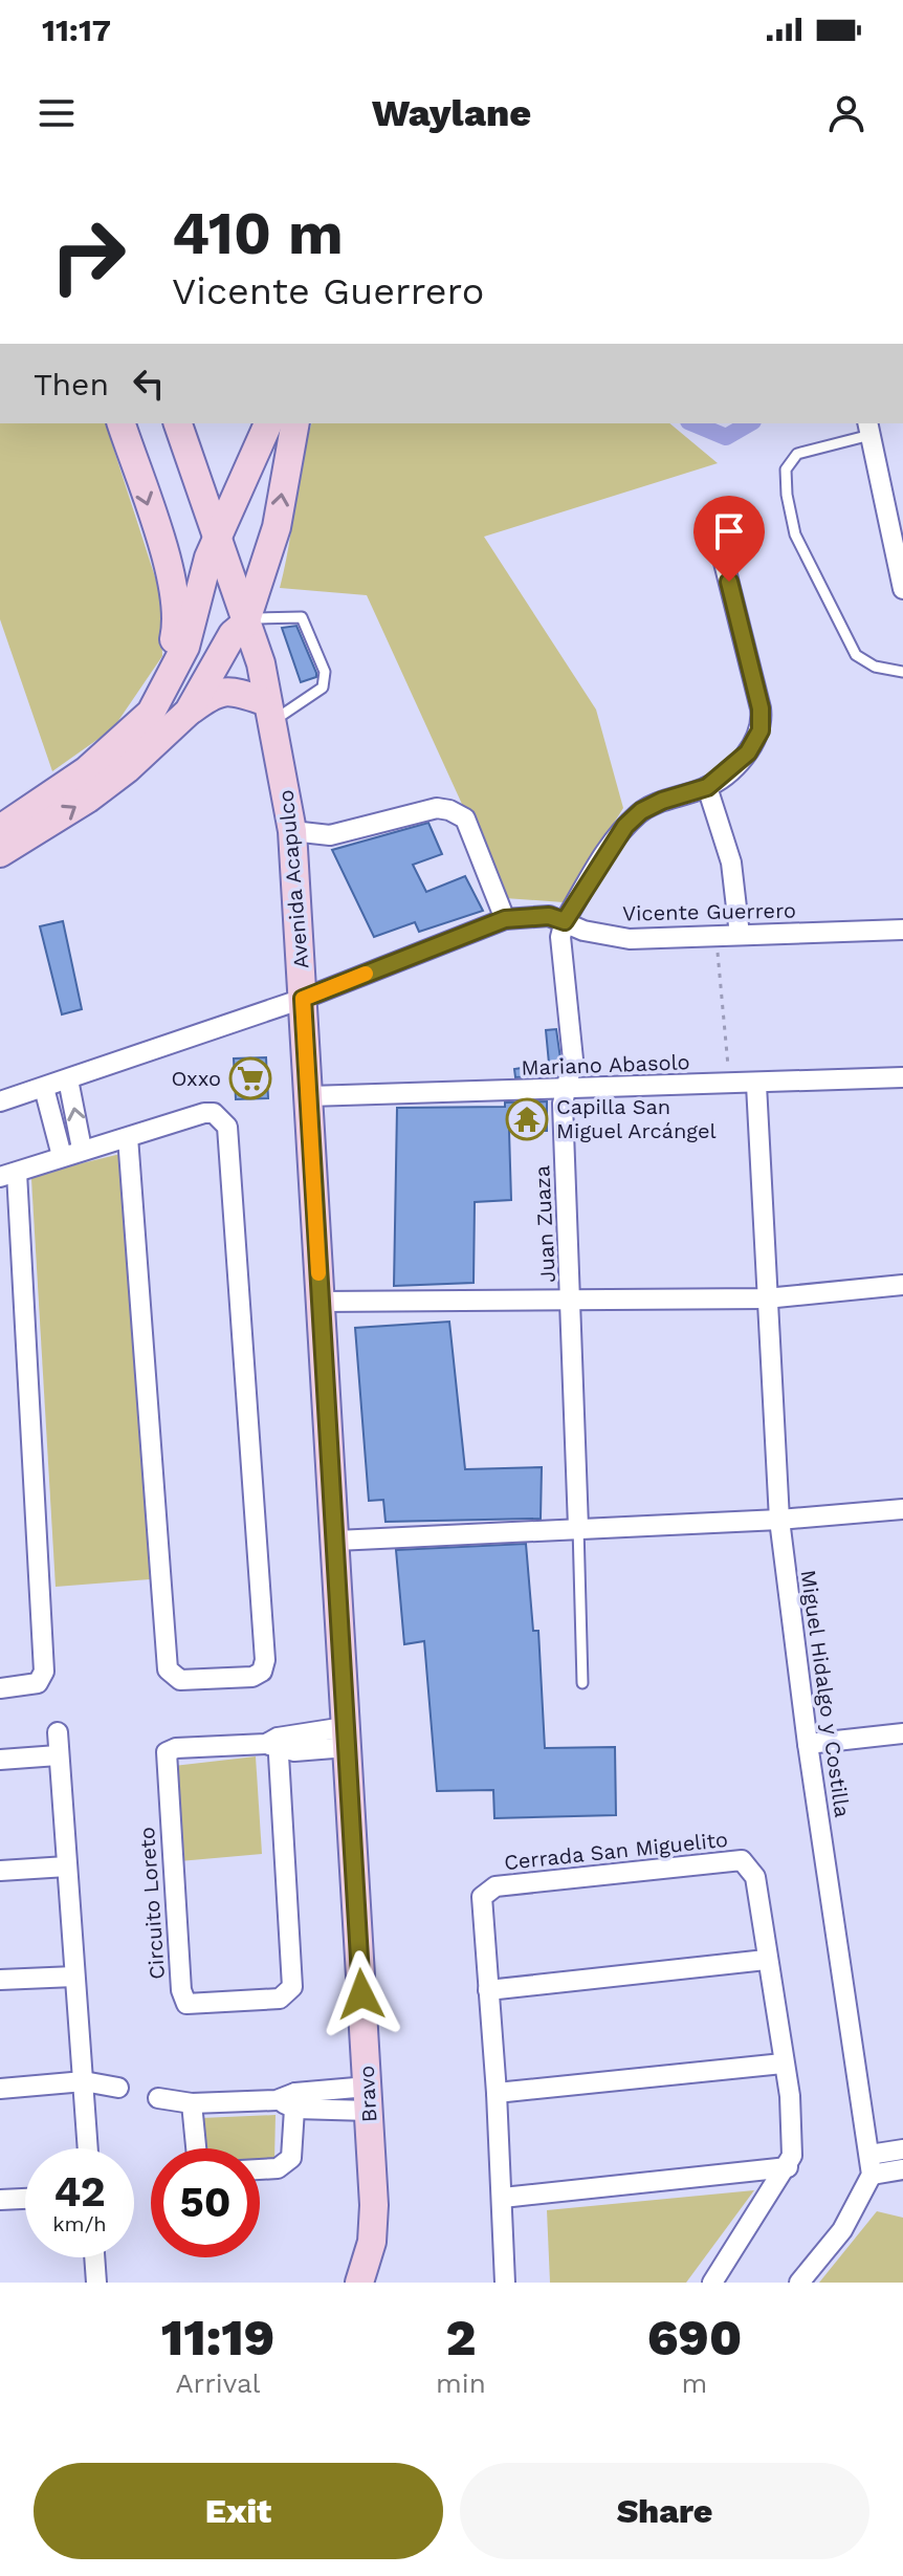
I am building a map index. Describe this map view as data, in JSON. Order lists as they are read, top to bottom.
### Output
{
  "streets": {
    "main road": ["Avenida Acapulco", "Bravo"],
    "street": [
      "Vicente Guerrero",
      "Mariano Abasolo",
      "Juan Zuaza",
      "Miguel Hidalgo y Costilla",
      "Cerrada San Miguelito",
      "Circuito Loreto"
    ]
  },
  "crossings": [
    ["Avenida Acapulco", "Vicente Guerrero"],
    ["Avenida Acapulco", "Bravo"],
    ["Vicente Guerrero", "Juan Zuaza"],
    ["Vicente Guerrero", "Bravo"],
    ["Mariano Abasolo", "Juan Zuaza"],
    ["Mariano Abasolo", "Miguel Hidalgo y Costilla"],
    ["Mariano Abasolo", "Bravo"]
  ],
  "places": {
    "supermarket": ["Oxxo"],
    "temple": ["Capilla San Miguel Arcángel"]
  },
  "page": {
    "status": "11:17",
    "header": "Waylane",
    "turn": ["410 m", "Vicente Guerrero"],
    "then": "Then",
    "speed": "42 km/h",
    "limit": "50",
    "eta": [
      "11:19",
      "Arrival",
      "2",
      "min",
      "690",
      "m"
    ],
    "buttons": ["Exit", "Share"]
  }
}
